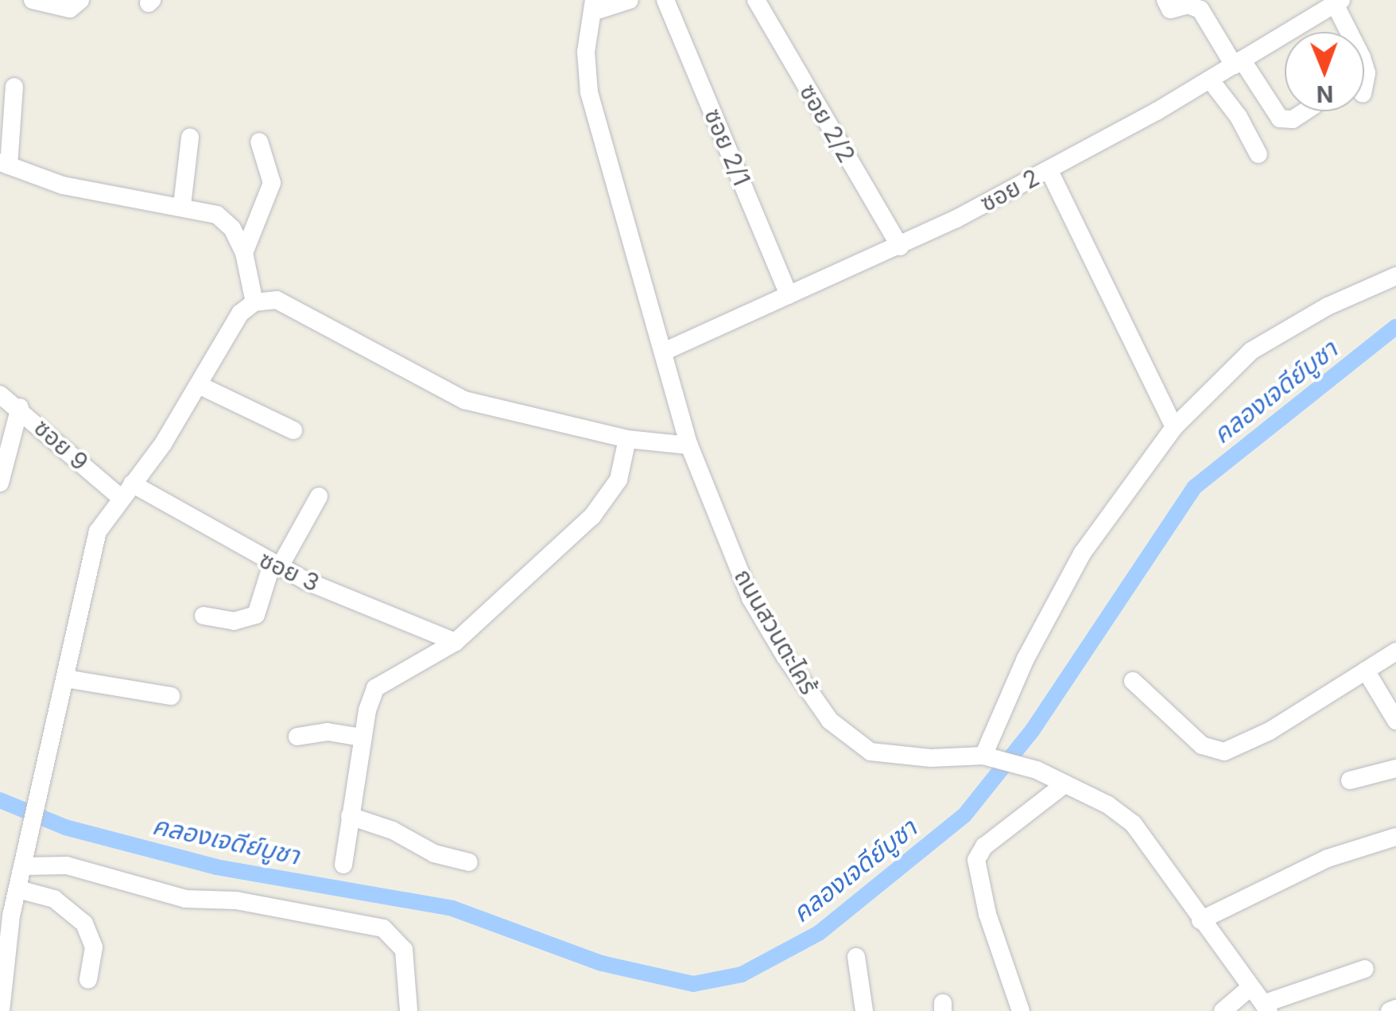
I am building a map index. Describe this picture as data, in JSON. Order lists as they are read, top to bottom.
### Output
{
  "streets": {
    "street": [
      "ซอย 2/2",
      "ซอย 2/1",
      "ซอย 2",
      "ซอย 9",
      "ซอย 3",
      "ถนนสวนตะไคร้"
    ]
  },
  "crossings": [
    ["ซอย 2/2", "ซอย 2"],
    ["ซอย 2/1", "ซอย 2"],
    ["ซอย 2", "ถนนสวนตะไคร้"],
    ["ซอย 9", "ซอย 3"]
  ],
  "water": ["คลองเจดีย์บูชา"],
  "north": "bottom"
}
